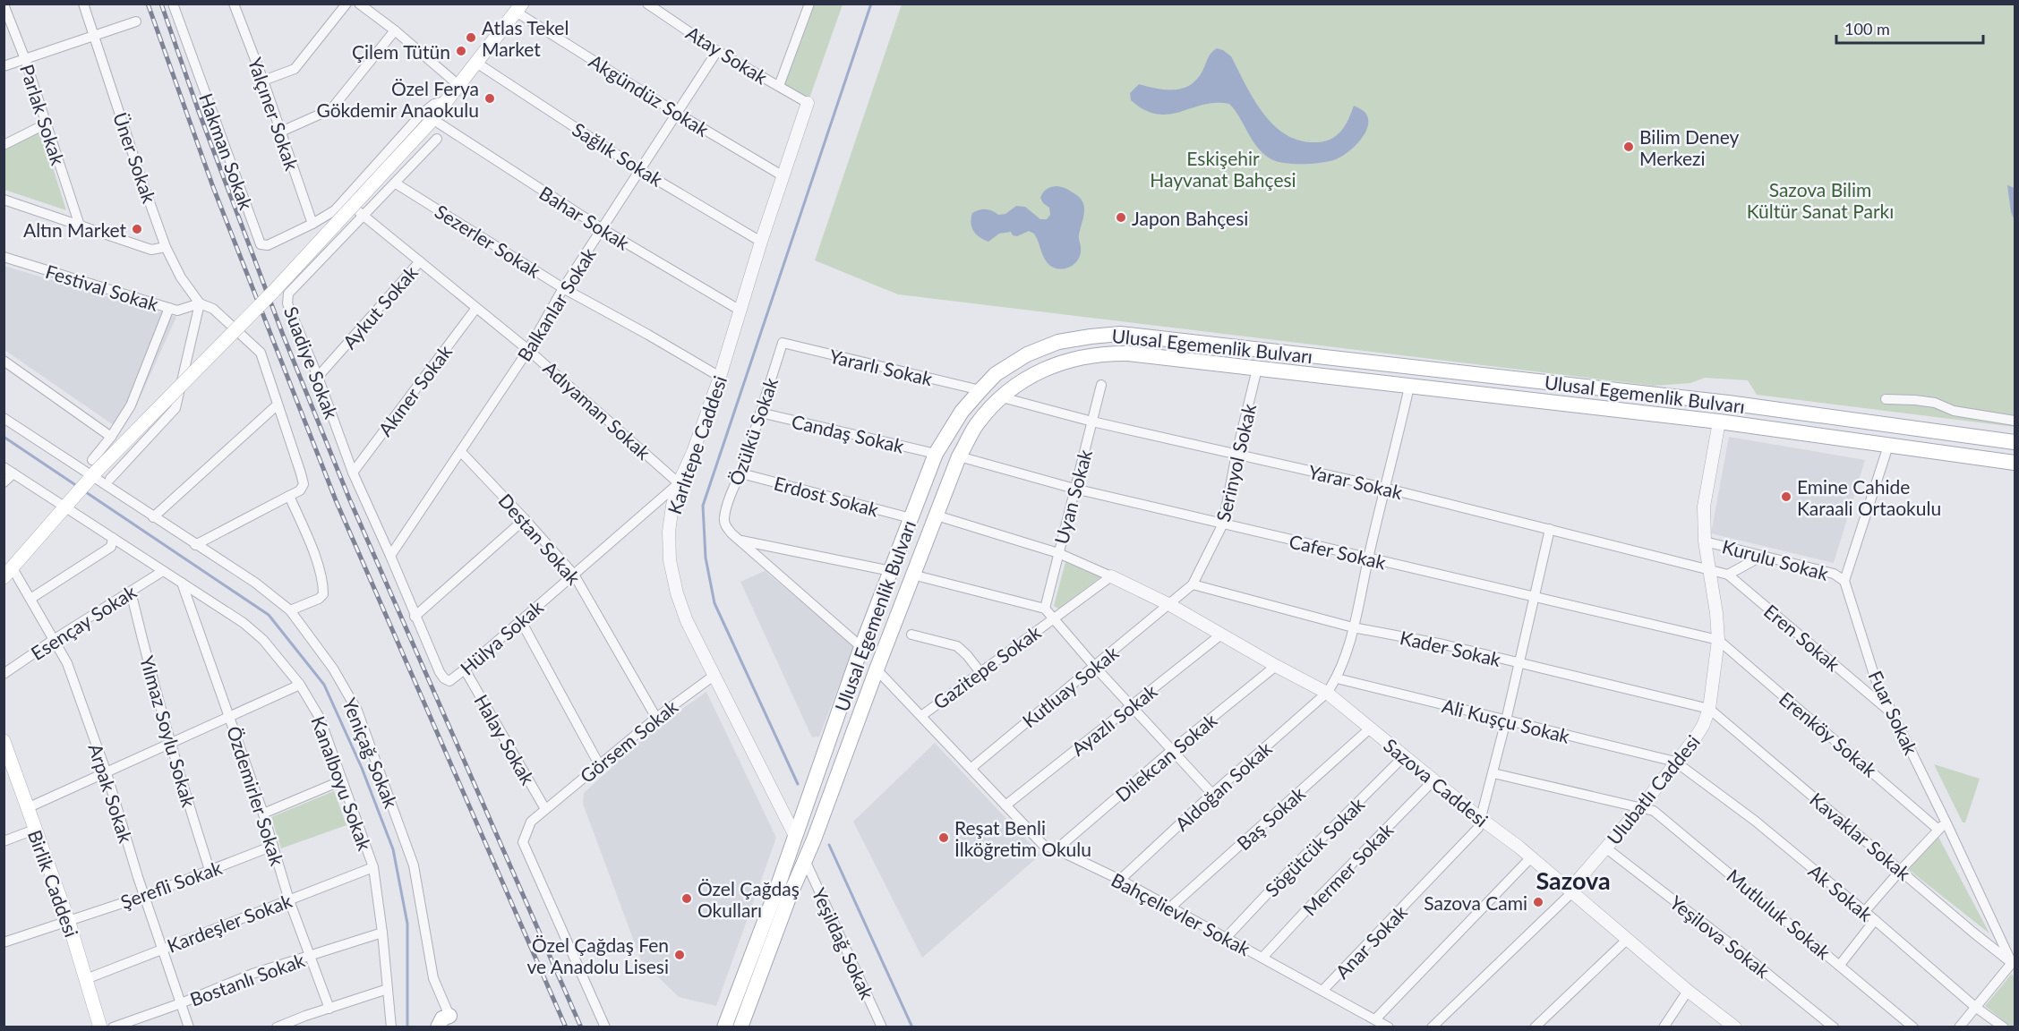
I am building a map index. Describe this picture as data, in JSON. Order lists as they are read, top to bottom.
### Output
{
  "streets": {
    "main road": ["Ulusal Egemenlik Bulvarı", "Birlik Caddesi"],
    "street": [
      "Atay Sokak",
      "Akgündüz Sokak",
      "Yalçıner Sokak",
      "Parlak Sokak",
      "Hakman Sokak",
      "Sağlık Sokak",
      "Üner Sokak",
      "Bahar Sokak",
      "Sezerler Sokak",
      "Festival Sokak",
      "Balkanlar Sokak",
      "Aykut Sokak",
      "Suadiye Sokak",
      "Yararlı Sokak",
      "Akıner Sokak",
      "Adıyaman Sokak",
      "Özülkü Sokak",
      "Candaş Sokak",
      "Karlıtepe Caddesi",
      "Serinyol Sokak",
      "Yarar Sokak",
      "Erdost Sokak",
      "Uyan Sokak",
      "Destan Sokak",
      "Cafer Sokak",
      "Kurulu Sokak",
      "Esençay Sokak",
      "Hülya Sokak",
      "Eren Sokak",
      "Kader Sokak",
      "Gazitepe Sokak",
      "Kutluay Sokak",
      "Fuar Sokak",
      "Ayazlı Sokak",
      "Ali Kuşçu Sokak",
      "Yılmaz Soylu Sokak",
      "Erenköy Sokak",
      "Halay Sokak",
      "Görsem Sokak",
      "Yeniçağ Sokak",
      "Dilekcan Sokak",
      "Sazova Caddesi",
      "Kanalboyu Sokak",
      "Aldoğan Sokak",
      "Ulubatlı Caddesi",
      "Arpak Sokak",
      "Özdemirler Sokak",
      "Baş Sokak",
      "Kavaklar Sokak",
      "Sögütcük Sokak",
      "Mermer Sokak",
      "Şerefli Sokak",
      "Ak Sokak",
      "Bahçelievler Sokak",
      "Mutluluk Sokak",
      "Kardeşler Sokak",
      "Yeşilova Sokak",
      "Anar Sokak",
      "Yeşildağ Sokak",
      "Bostanlı Sokak"
    ]
  },
  "crossings": [
    ["Atay Sokak", "Balkanlar Sokak"],
    ["Atay Sokak", "Karlıtepe Caddesi"],
    ["Akgündüz Sokak", "Balkanlar Sokak"],
    ["Akgündüz Sokak", "Karlıtepe Caddesi"],
    ["Yalçıner Sokak", "Hakman Sokak"],
    ["Sağlık Sokak", "Balkanlar Sokak"],
    ["Sağlık Sokak", "Karlıtepe Caddesi"],
    ["Üner Sokak", "Festival Sokak"],
    ["Bahar Sokak", "Balkanlar Sokak"],
    ["Bahar Sokak", "Karlıtepe Caddesi"],
    ["Sezerler Sokak", "Balkanlar Sokak"],
    ["Sezerler Sokak", "Karlıtepe Caddesi"],
    ["Balkanlar Sokak", "Adıyaman Sokak"],
    ["Balkanlar Sokak", "Destan Sokak"],
    ["Balkanlar Sokak", "Hülya Sokak"],
    ["Aykut Sokak", "Suadiye Sokak"],
    ["Aykut Sokak", "Adıyaman Sokak"],
    ["Ulusal Egemenlik Bulvarı", "Yararlı Sokak"],
    ["Ulusal Egemenlik Bulvarı", "Candaş Sokak"],
    ["Ulusal Egemenlik Bulvarı", "Karlıtepe Caddesi"],
    ["Ulusal Egemenlik Bulvarı", "Serinyol Sokak"],
    ["Ulusal Egemenlik Bulvarı", "Yarar Sokak"],
    ["Ulusal Egemenlik Bulvarı", "Erdost Sokak"],
    ["Ulusal Egemenlik Bulvarı", "Cafer Sokak"],
    ["Ulusal Egemenlik Bulvarı", "Aldoğan Sokak"],
    ["Ulusal Egemenlik Bulvarı", "Ulubatlı Caddesi"],
    ["Ulusal Egemenlik Bulvarı", "Bahçelievler Sokak"],
    ["Ulusal Egemenlik Bulvarı", "Yeşildağ Sokak"],
    ["Suadiye Sokak", "Akıner Sokak"],
    ["Suadiye Sokak", "Adıyaman Sokak"],
    ["Suadiye Sokak", "Hülya Sokak"],
    ["Yararlı Sokak", "Özülkü Sokak"],
    ["Akıner Sokak", "Adıyaman Sokak"],
    ["Akıner Sokak", "Hülya Sokak"],
    ["Adıyaman Sokak", "Karlıtepe Caddesi"],
    ["Adıyaman Sokak", "Hülya Sokak"],
    ["Özülkü Sokak", "Candaş Sokak"],
    ["Özülkü Sokak", "Erdost Sokak"],
    ["Karlıtepe Caddesi", "Hülya Sokak"],
    ["Karlıtepe Caddesi", "Görsem Sokak"],
    ["Serinyol Sokak", "Yarar Sokak"],
    ["Serinyol Sokak", "Cafer Sokak"],
    ["Serinyol Sokak", "Kader Sokak"],
    ["Serinyol Sokak", "Kutluay Sokak"],
    ["Serinyol Sokak", "Sazova Caddesi"],
    ["Yarar Sokak", "Uyan Sokak"],
    ["Yarar Sokak", "Eren Sokak"],
    ["Yarar Sokak", "Aldoğan Sokak"],
    ["Yarar Sokak", "Ulubatlı Caddesi"],
    ["Yarar Sokak", "Anar Sokak"],
    ["Uyan Sokak", "Cafer Sokak"],
    ["Destan Sokak", "Hülya Sokak"],
    ["Destan Sokak", "Görsem Sokak"],
    ["Cafer Sokak", "Erenköy Sokak"],
    ["Cafer Sokak", "Aldoğan Sokak"],
    ["Cafer Sokak", "Ulubatlı Caddesi"],
    ["Cafer Sokak", "Anar Sokak"],
    ["Kurulu Sokak", "Fuar Sokak"],
    ["Kurulu Sokak", "Ulubatlı Caddesi"],
    ["Esençay Sokak", "Yılmaz Soylu Sokak"],
    ["Esençay Sokak", "Kanalboyu Sokak"],
    ["Esençay Sokak", "Arpak Sokak"],
    ["Hülya Sokak", "Halay Sokak"],
    ["Eren Sokak", "Fuar Sokak"],
    ["Eren Sokak", "Ulubatlı Caddesi"],
    ["Kader Sokak", "Aldoğan Sokak"],
    ["Kader Sokak", "Ulubatlı Caddesi"],
    ["Kader Sokak", "Kavaklar Sokak"],
    ["Kader Sokak", "Anar Sokak"],
    ["Gazitepe Sokak", "Sazova Caddesi"],
    ["Gazitepe Sokak", "Bahçelievler Sokak"],
    ["Kutluay Sokak", "Sazova Caddesi"],
    ["Kutluay Sokak", "Bahçelievler Sokak"],
    ["Fuar Sokak", "Kavaklar Sokak"],
    ["Ayazlı Sokak", "Sazova Caddesi"],
    ["Ayazlı Sokak", "Bahçelievler Sokak"],
    ["Ali Kuşçu Sokak", "Aldoğan Sokak"],
    ["Ali Kuşçu Sokak", "Ulubatlı Caddesi"],
    ["Ali Kuşçu Sokak", "Ak Sokak"],
    ["Ali Kuşçu Sokak", "Anar Sokak"],
    ["Yılmaz Soylu Sokak", "Şerefli Sokak"],
    ["Erenköy Sokak", "Ulubatlı Caddesi"],
    ["Halay Sokak", "Görsem Sokak"],
    ["Dilekcan Sokak", "Sazova Caddesi"],
    ["Dilekcan Sokak", "Bahçelievler Sokak"],
    ["Sazova Caddesi", "Aldoğan Sokak"],
    ["Sazova Caddesi", "Ulubatlı Caddesi"],
    ["Sazova Caddesi", "Baş Sokak"],
    ["Sazova Caddesi", "Sögütcük Sokak"],
    ["Sazova Caddesi", "Mermer Sokak"],
    ["Sazova Caddesi", "Anar Sokak"],
    ["Kanalboyu Sokak", "Özdemirler Sokak"],
    ["Kanalboyu Sokak", "Kardeşler Sokak"],
    ["Kanalboyu Sokak", "Bostanlı Sokak"],
    ["Aldoğan Sokak", "Bahçelievler Sokak"],
    ["Ulubatlı Caddesi", "Kavaklar Sokak"],
    ["Ulubatlı Caddesi", "Ak Sokak"],
    ["Ulubatlı Caddesi", "Mutluluk Sokak"],
    ["Ulubatlı Caddesi", "Yeşilova Sokak"],
    ["Arpak Sokak", "Şerefli Sokak"],
    ["Arpak Sokak", "Kardeşler Sokak"],
    ["Arpak Sokak", "Bostanlı Sokak"],
    ["Özdemirler Sokak", "Şerefli Sokak"],
    ["Özdemirler Sokak", "Kardeşler Sokak"],
    ["Özdemirler Sokak", "Bostanlı Sokak"],
    ["Baş Sokak", "Bahçelievler Sokak"],
    ["Sögütcük Sokak", "Bahçelievler Sokak"],
    ["Mermer Sokak", "Bahçelievler Sokak"],
    ["Birlik Caddesi", "Şerefli Sokak"],
    ["Birlik Caddesi", "Kardeşler Sokak"],
    ["Bahçelievler Sokak", "Anar Sokak"],
    ["Mutluluk Sokak", "Anar Sokak"]
  ],
  "districts": ["Sazova"],
  "parks": ["Eskişehir Hayvanat Bahçesi", "Sazova Bilim Kültür Sanat Parkı"],
  "places": [
    "Atlas Tekel Market",
    "Çilem Tütün",
    "Özel Ferya Gökdemir Anaokulu",
    "Bilim Deney Merkezi",
    "Japon Bahçesi",
    "Altın Market",
    "Emine Cahide Karaali Ortaokulu",
    "Reşat Benli İlköğretim Okulu",
    "Özel Çağdaş Okulları",
    "Sazova Cami",
    "Özel Çağdaş Fen ve Anadolu Lisesi"
  ],
  "scale_bar": "100 m"
}
